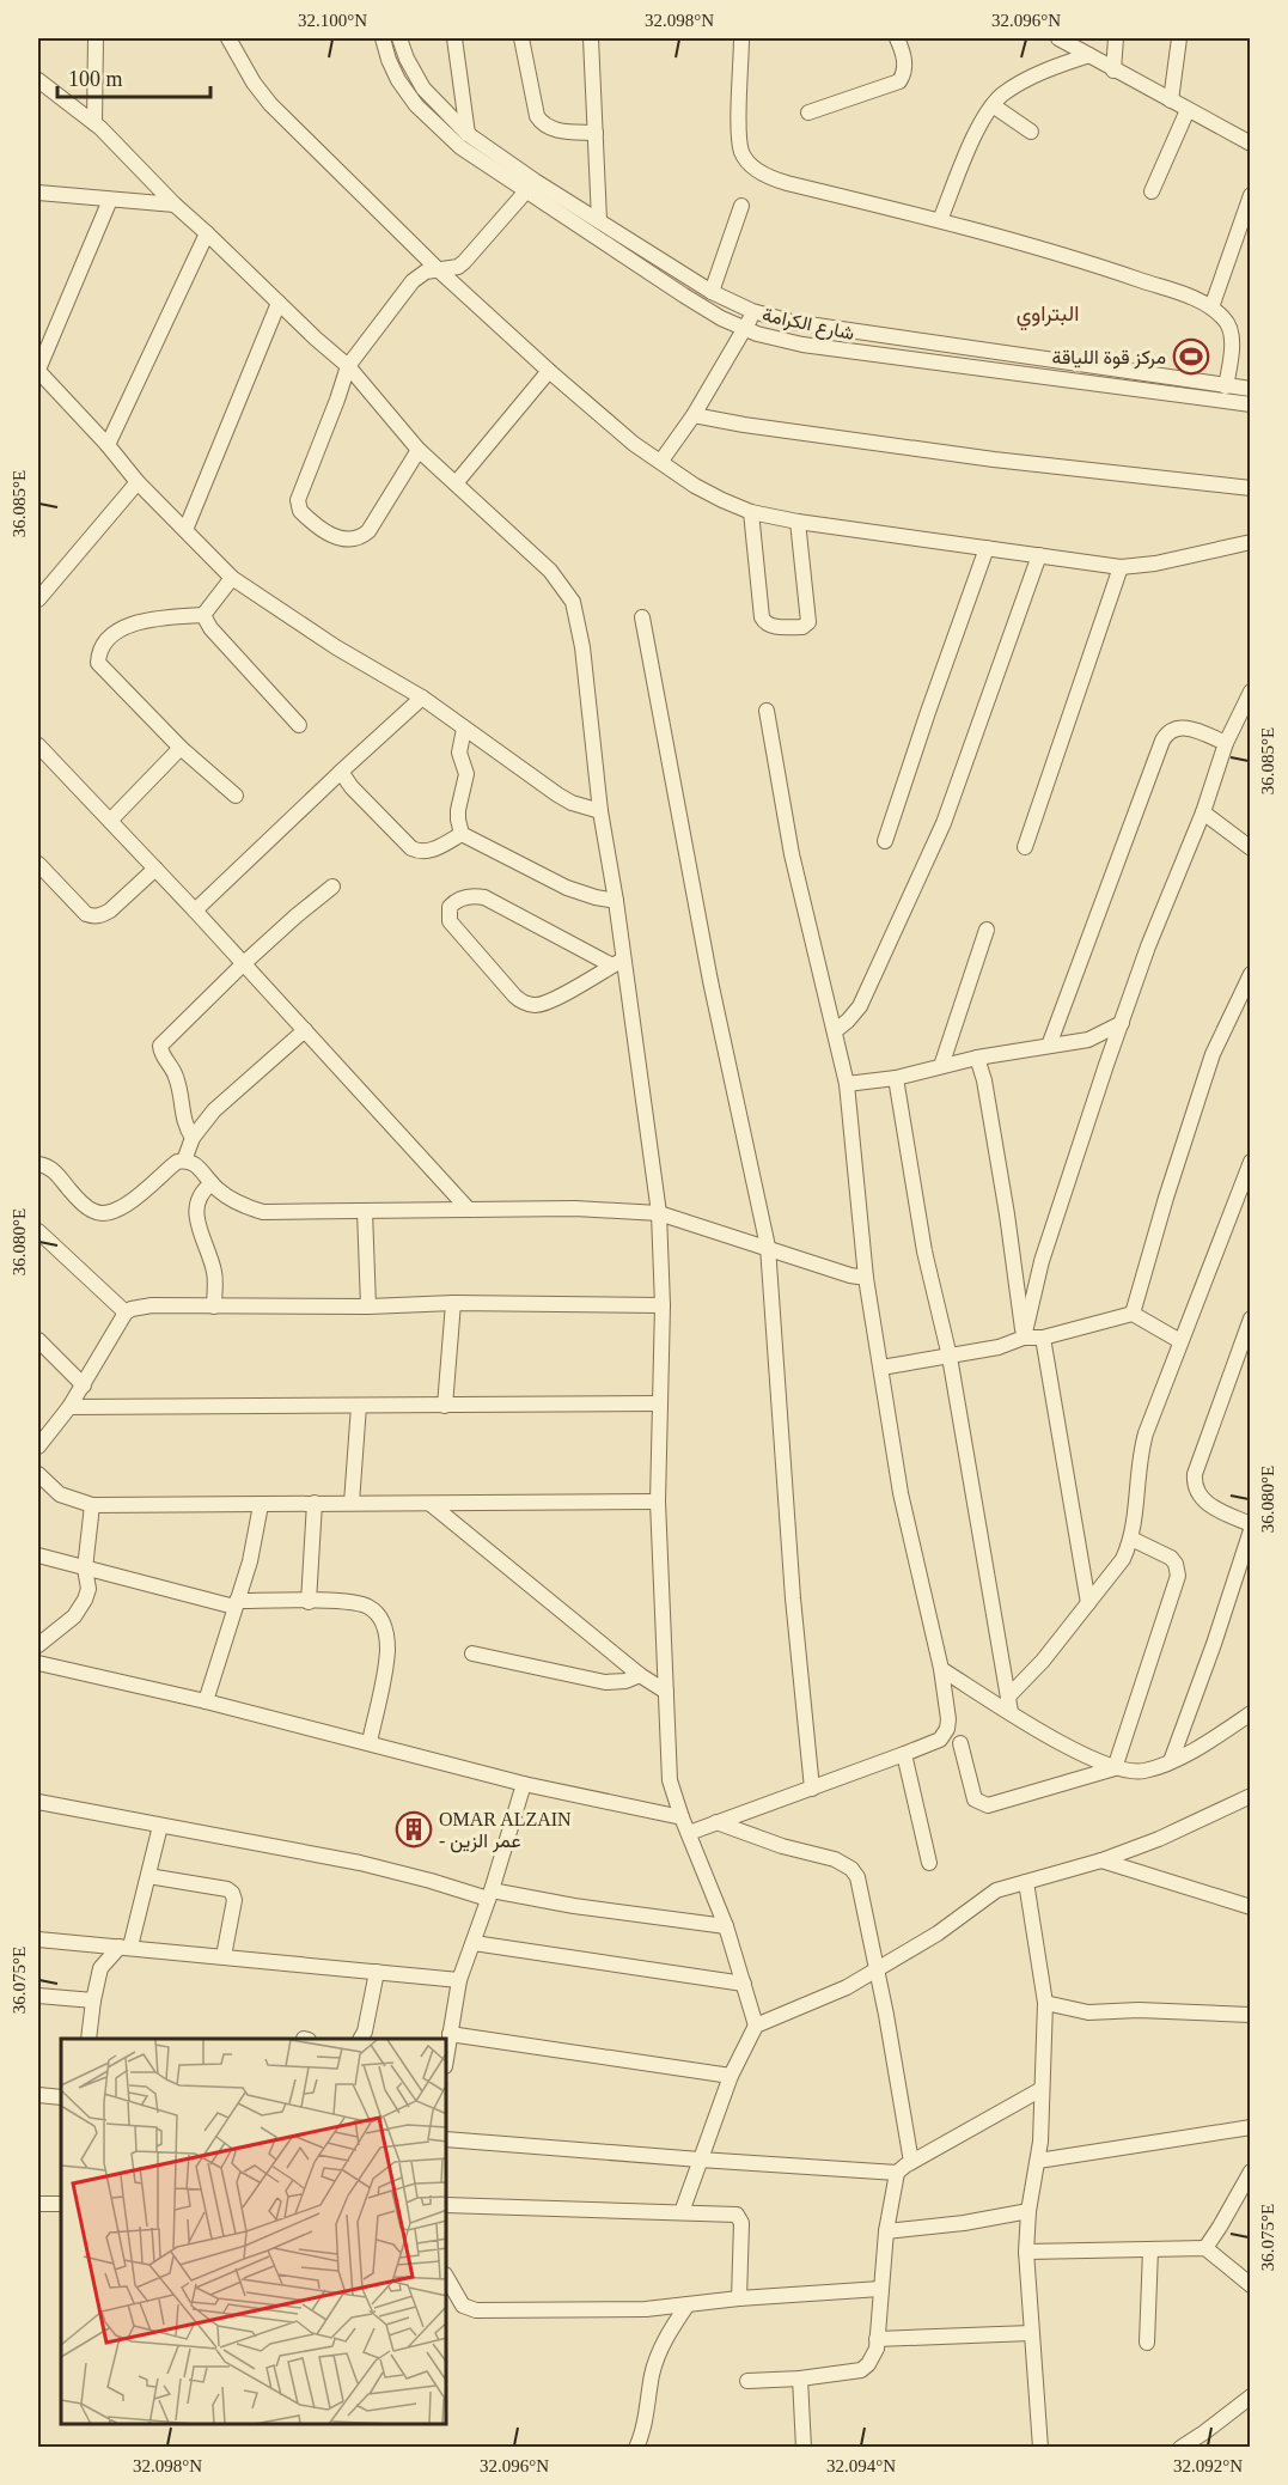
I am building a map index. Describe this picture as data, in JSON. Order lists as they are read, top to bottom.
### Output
{
  "streets": {
    "street": ["شارع الكرامة"]
  },
  "districts": ["البتراوي"],
  "places": {
    "sports": ["مركز قوة اللياقة"],
    "building": ["OMAR ALZAIN - عمر الزين"]
  },
  "scale_bar": "100 m",
  "coordinates": [
    "32.100°N",
    "32.098°N",
    "32.096°N",
    "36.085°E",
    "36.080°E",
    "36.075°E",
    "32.094°N",
    "32.092°N"
  ]
}
